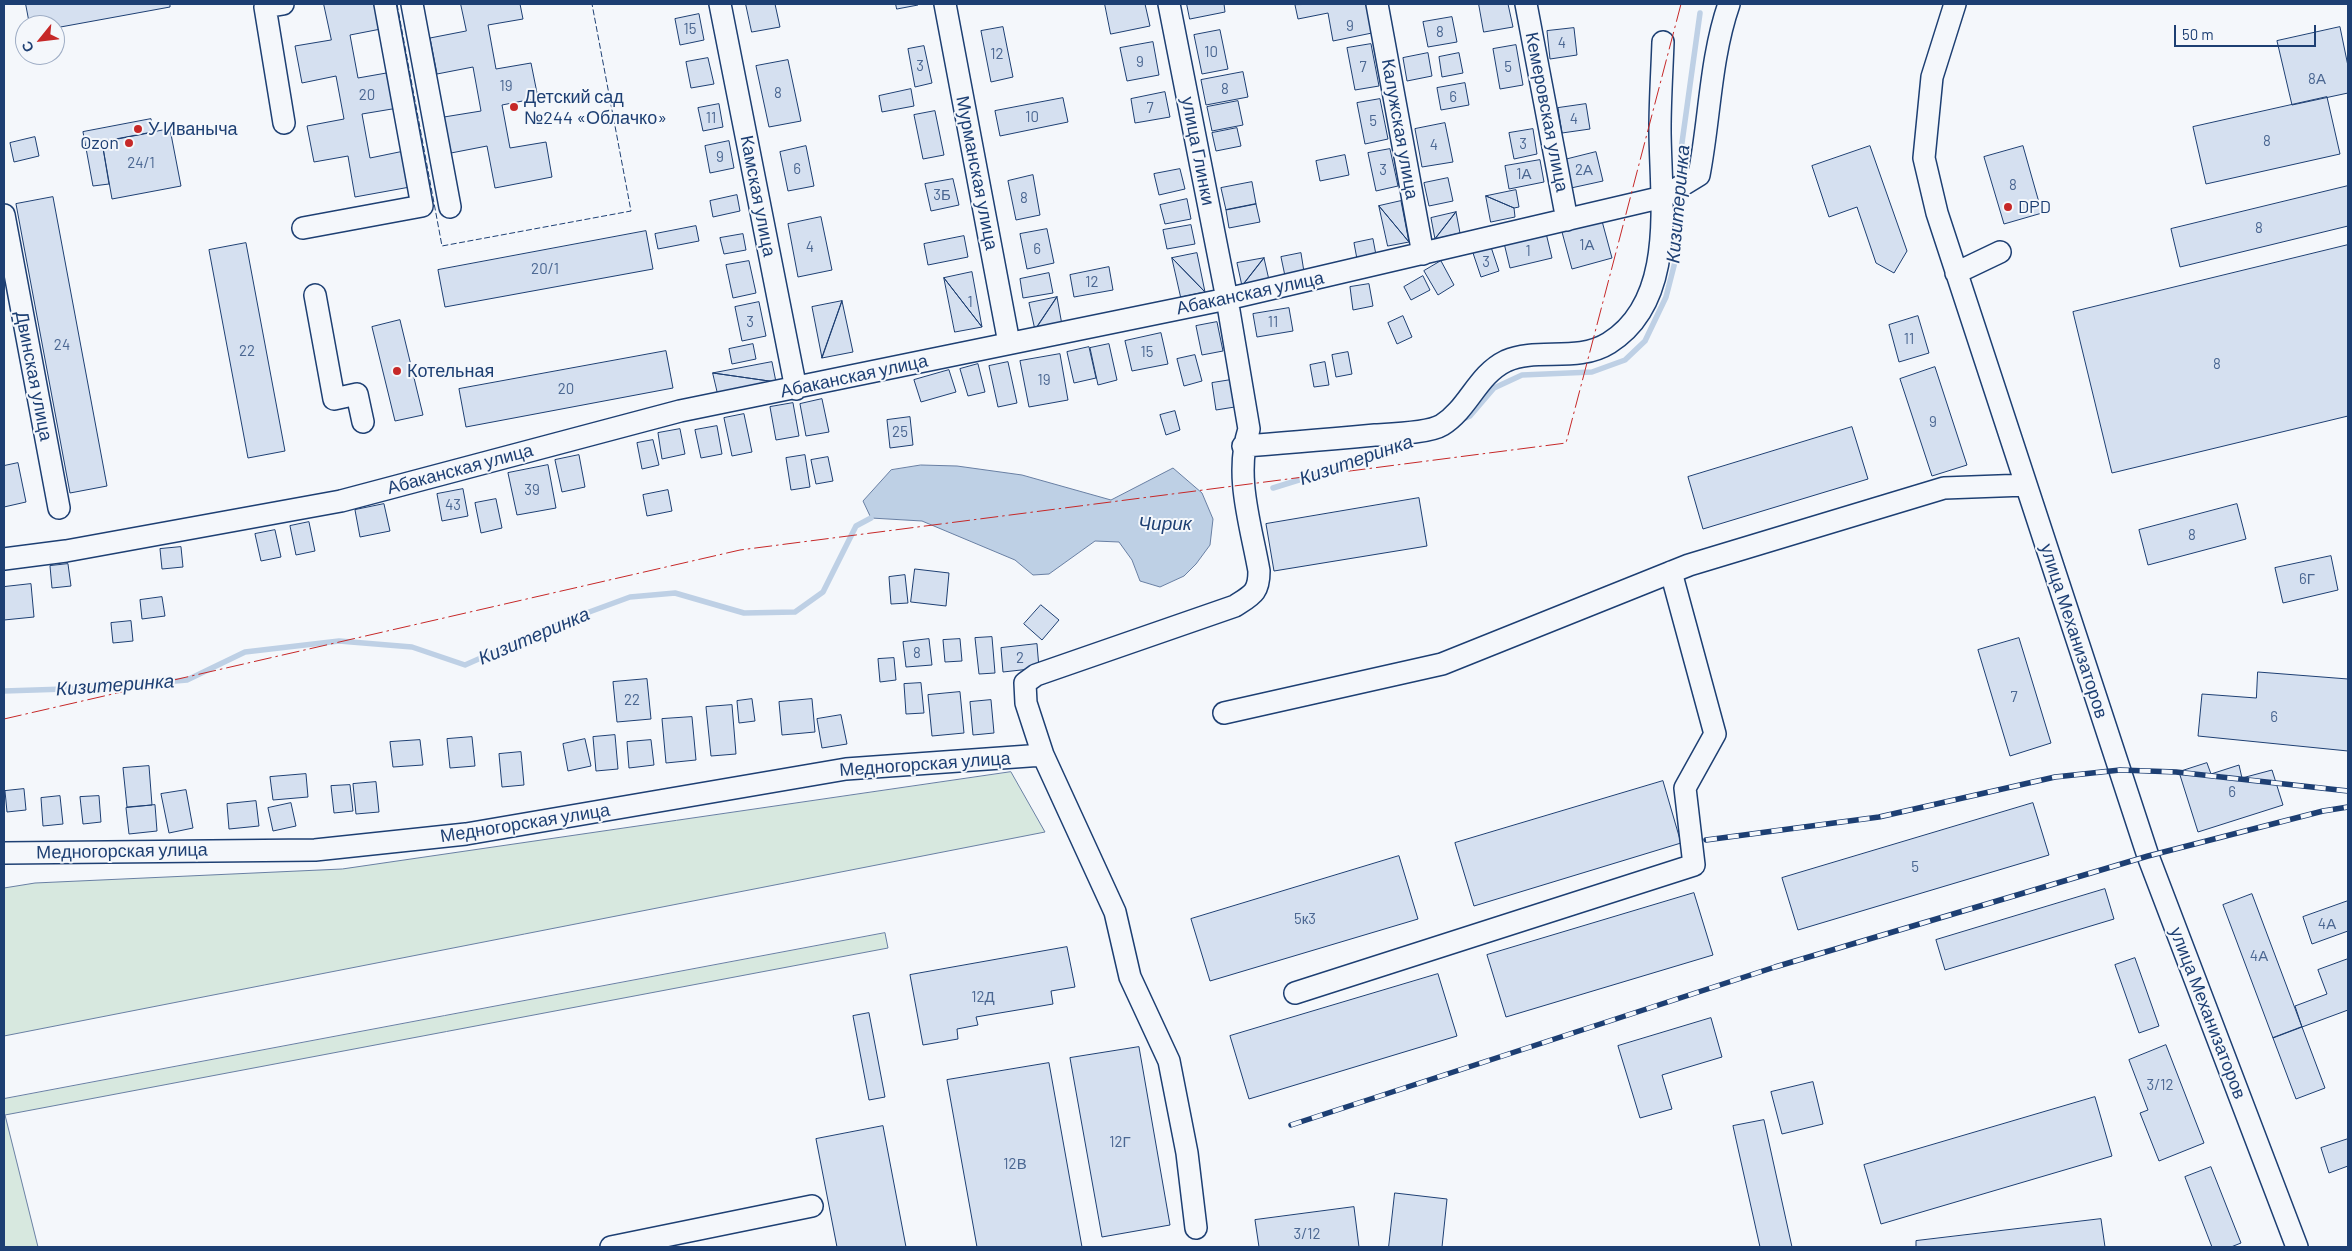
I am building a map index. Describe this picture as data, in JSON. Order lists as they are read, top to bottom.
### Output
{
  "streets": {
    "street": [
      "Кемеровская улица",
      "Калужская улица",
      "улица Глинки",
      "Мурманская улица",
      "Камская улица",
      "Абаканская улица",
      "Двинская улица",
      "улица Механизаторов",
      "Медногорская улица"
    ]
  },
  "crossings": [
    ["Кемеровская улица", "Абаканская улица"],
    ["Калужская улица", "Абаканская улица"],
    ["улица Глинки", "Абаканская улица"],
    ["улица Глинки", "Медногорская улица"],
    ["Мурманская улица", "Абаканская улица"],
    ["Камская улица", "Абаканская улица"]
  ],
  "water": ["Кизитеринка", "Чирик"],
  "places": [
    "Детский сад №244 «Облачко»",
    "У Иваныча",
    "Ozon",
    "DPD",
    "Котельная"
  ],
  "house_numbers": [
    "9",
    "15",
    "8",
    "4",
    "10",
    "12",
    "9",
    "3",
    "7",
    "5",
    "8А",
    "19",
    "8",
    "8",
    "20",
    "6",
    "7",
    "10",
    "11",
    "4",
    "5",
    "8",
    "3",
    "4",
    "9",
    "24/1",
    "6",
    "3",
    "2А",
    "1А",
    "8",
    "3Б",
    "8",
    "8",
    "1А",
    "4",
    "6",
    "1",
    "3",
    "20/1",
    "12",
    "1",
    "3",
    "11",
    "11",
    "24",
    "22",
    "15",
    "8",
    "19",
    "20",
    "9",
    "25",
    "39",
    "43",
    "8",
    "6Г",
    "8",
    "2",
    "7",
    "22",
    "6",
    "6",
    "5",
    "5к3",
    "4А",
    "4А",
    "12Д",
    "3/12",
    "12Г",
    "12В",
    "3/12"
  ],
  "scale_bar": "50 m",
  "north": "bottom left"
}
